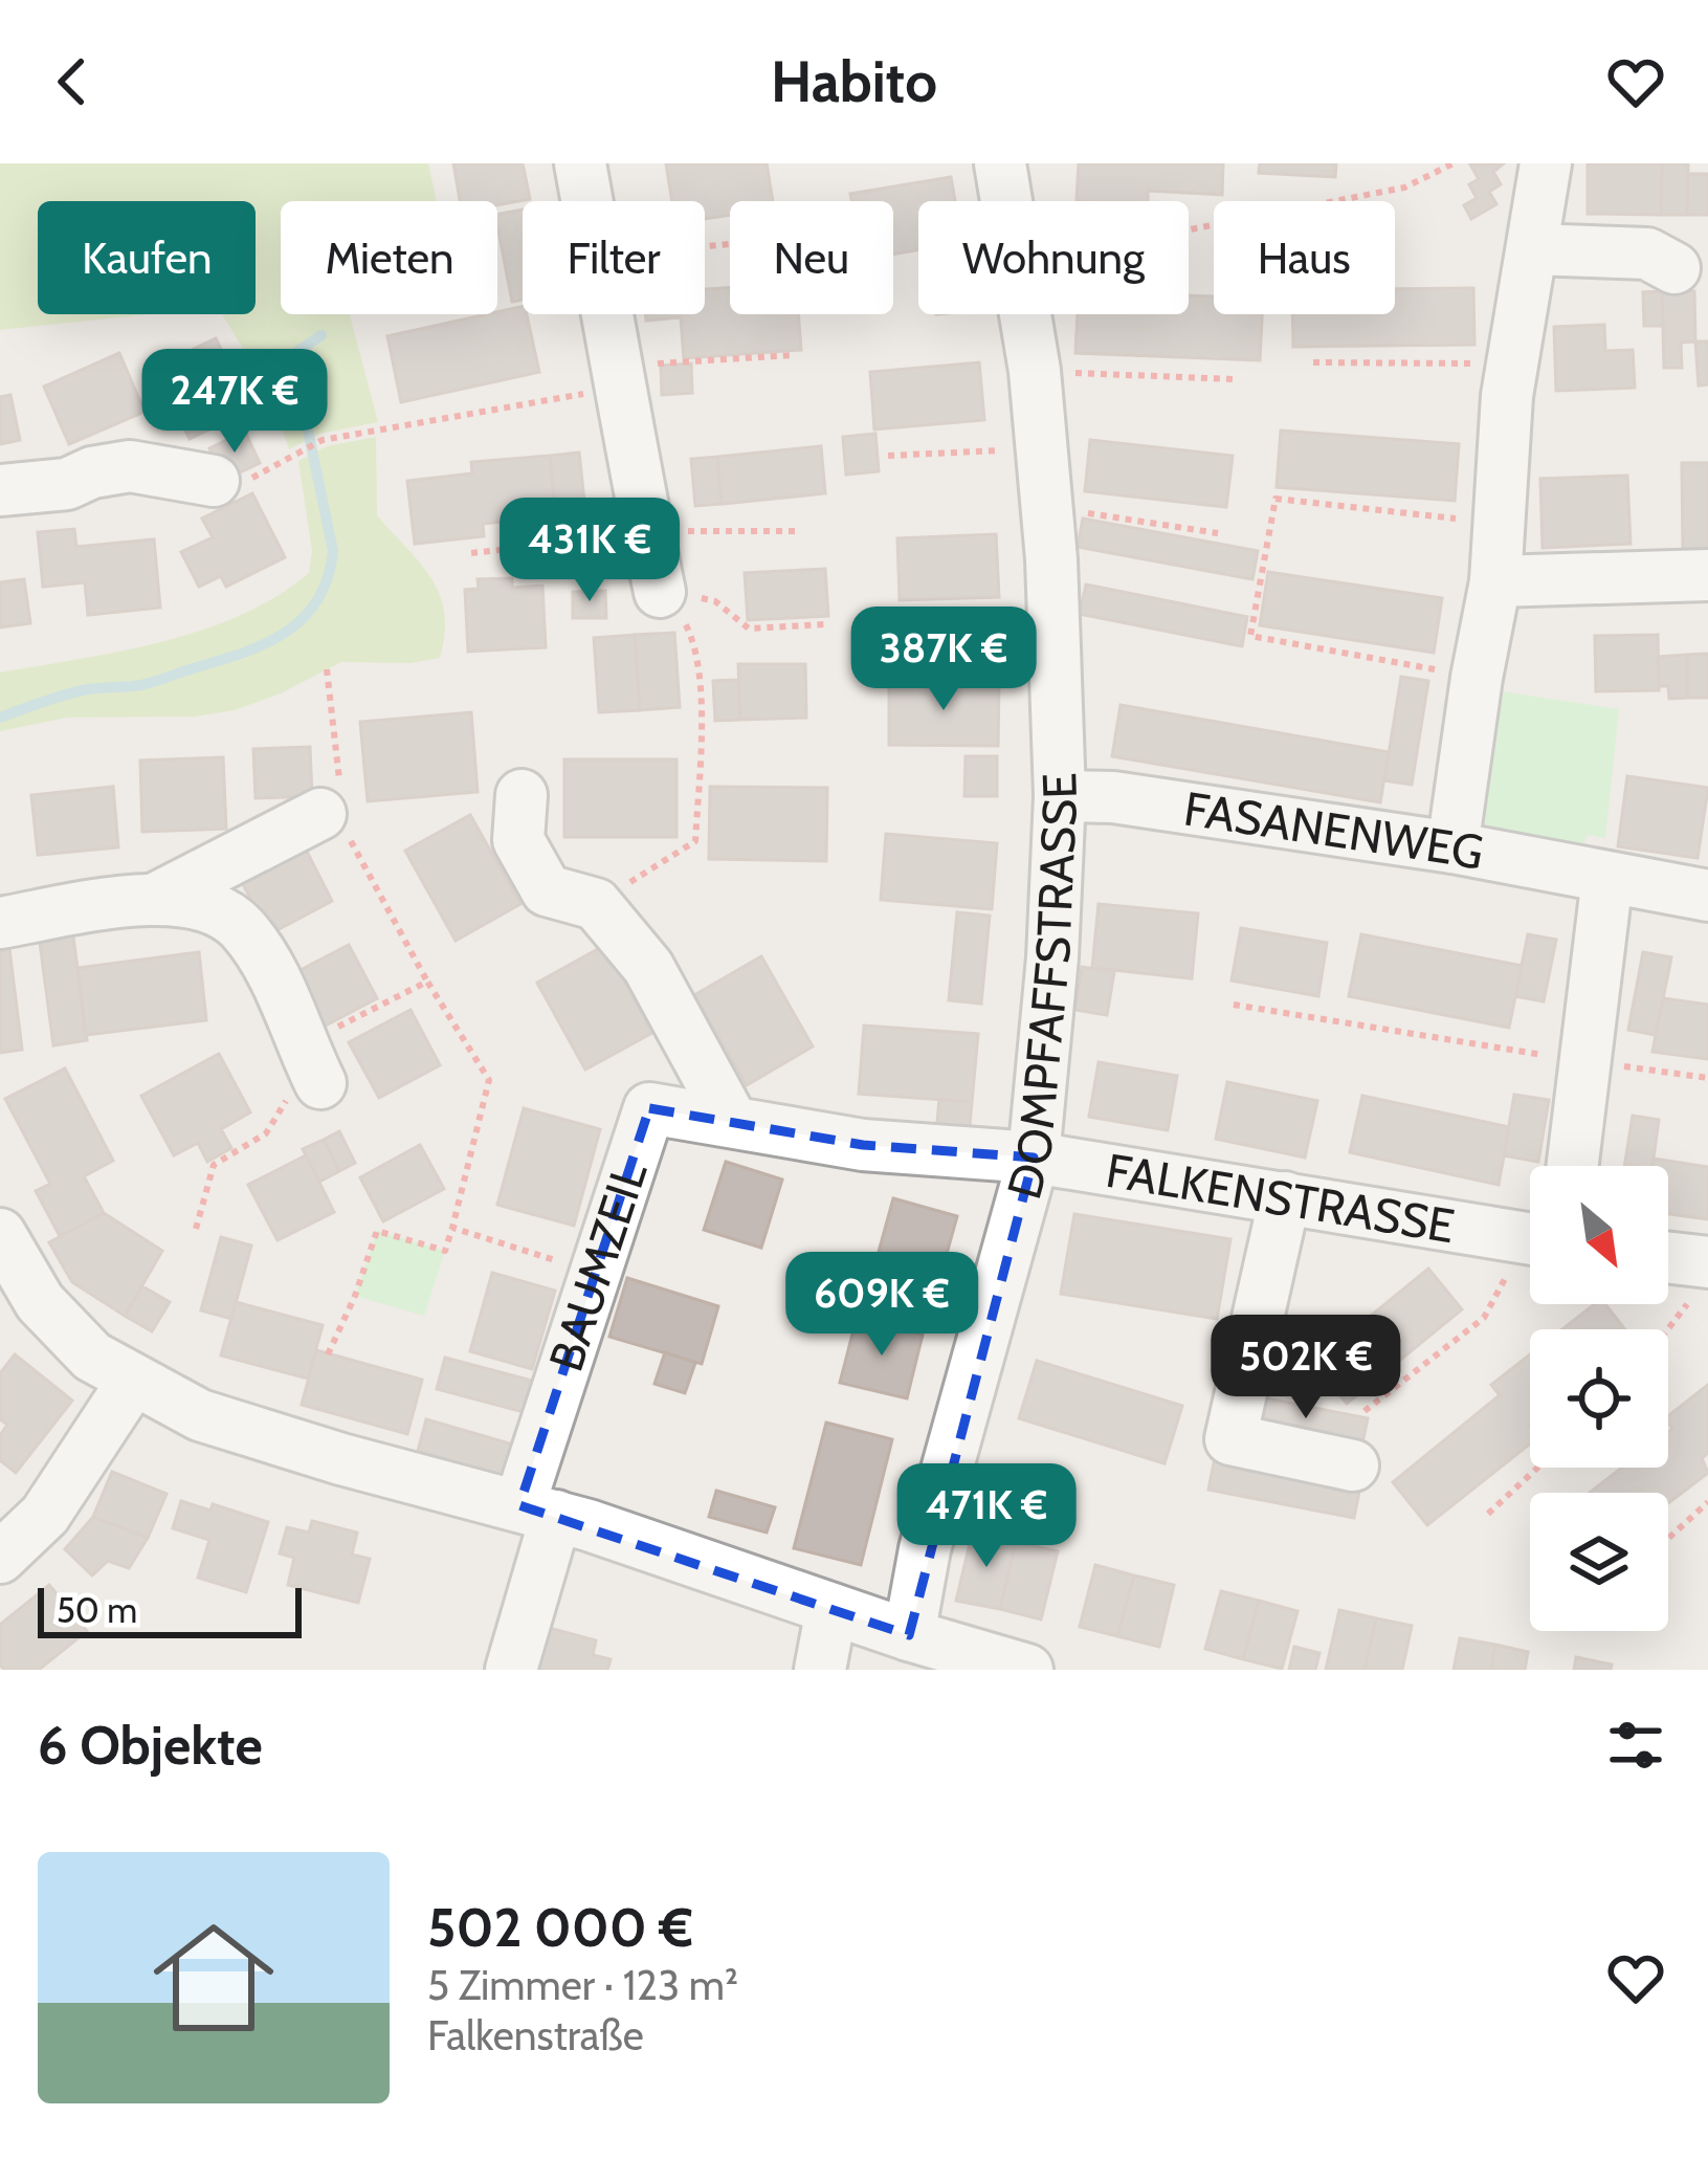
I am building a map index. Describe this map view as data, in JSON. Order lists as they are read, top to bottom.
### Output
{
  "streets": {
    "street": [
      "FASANENWEG",
      "DOMPFAFFSTRASSE",
      "FALKENSTRASSE",
      "BAUMZEIL"
    ]
  },
  "crossings": [
    ["FASANENWEG", "DOMPFAFFSTRASSE"],
    ["DOMPFAFFSTRASSE", "FALKENSTRASSE"],
    ["DOMPFAFFSTRASSE", "BAUMZEIL"],
    ["FALKENSTRASSE", "BAUMZEIL"]
  ],
  "scale_bar": "50 m",
  "north": "bottom right",
  "page": {
    "header": "Habito",
    "chip": [
      "Kaufen",
      "Mieten",
      "Filter",
      "Neu",
      "Wohnung",
      "Haus"
    ],
    "price": [
      "247K €",
      "431K €",
      "387K €",
      "609K €",
      "502K €",
      "471K €"
    ],
    "scale": "50 m",
    "heading": "6 Objekte",
    "list": [
      {
        "name": "502 000 €",
        "note": "5 Zimmer · 123 m² · Falkenstraße"
      }
    ]
  }
}
